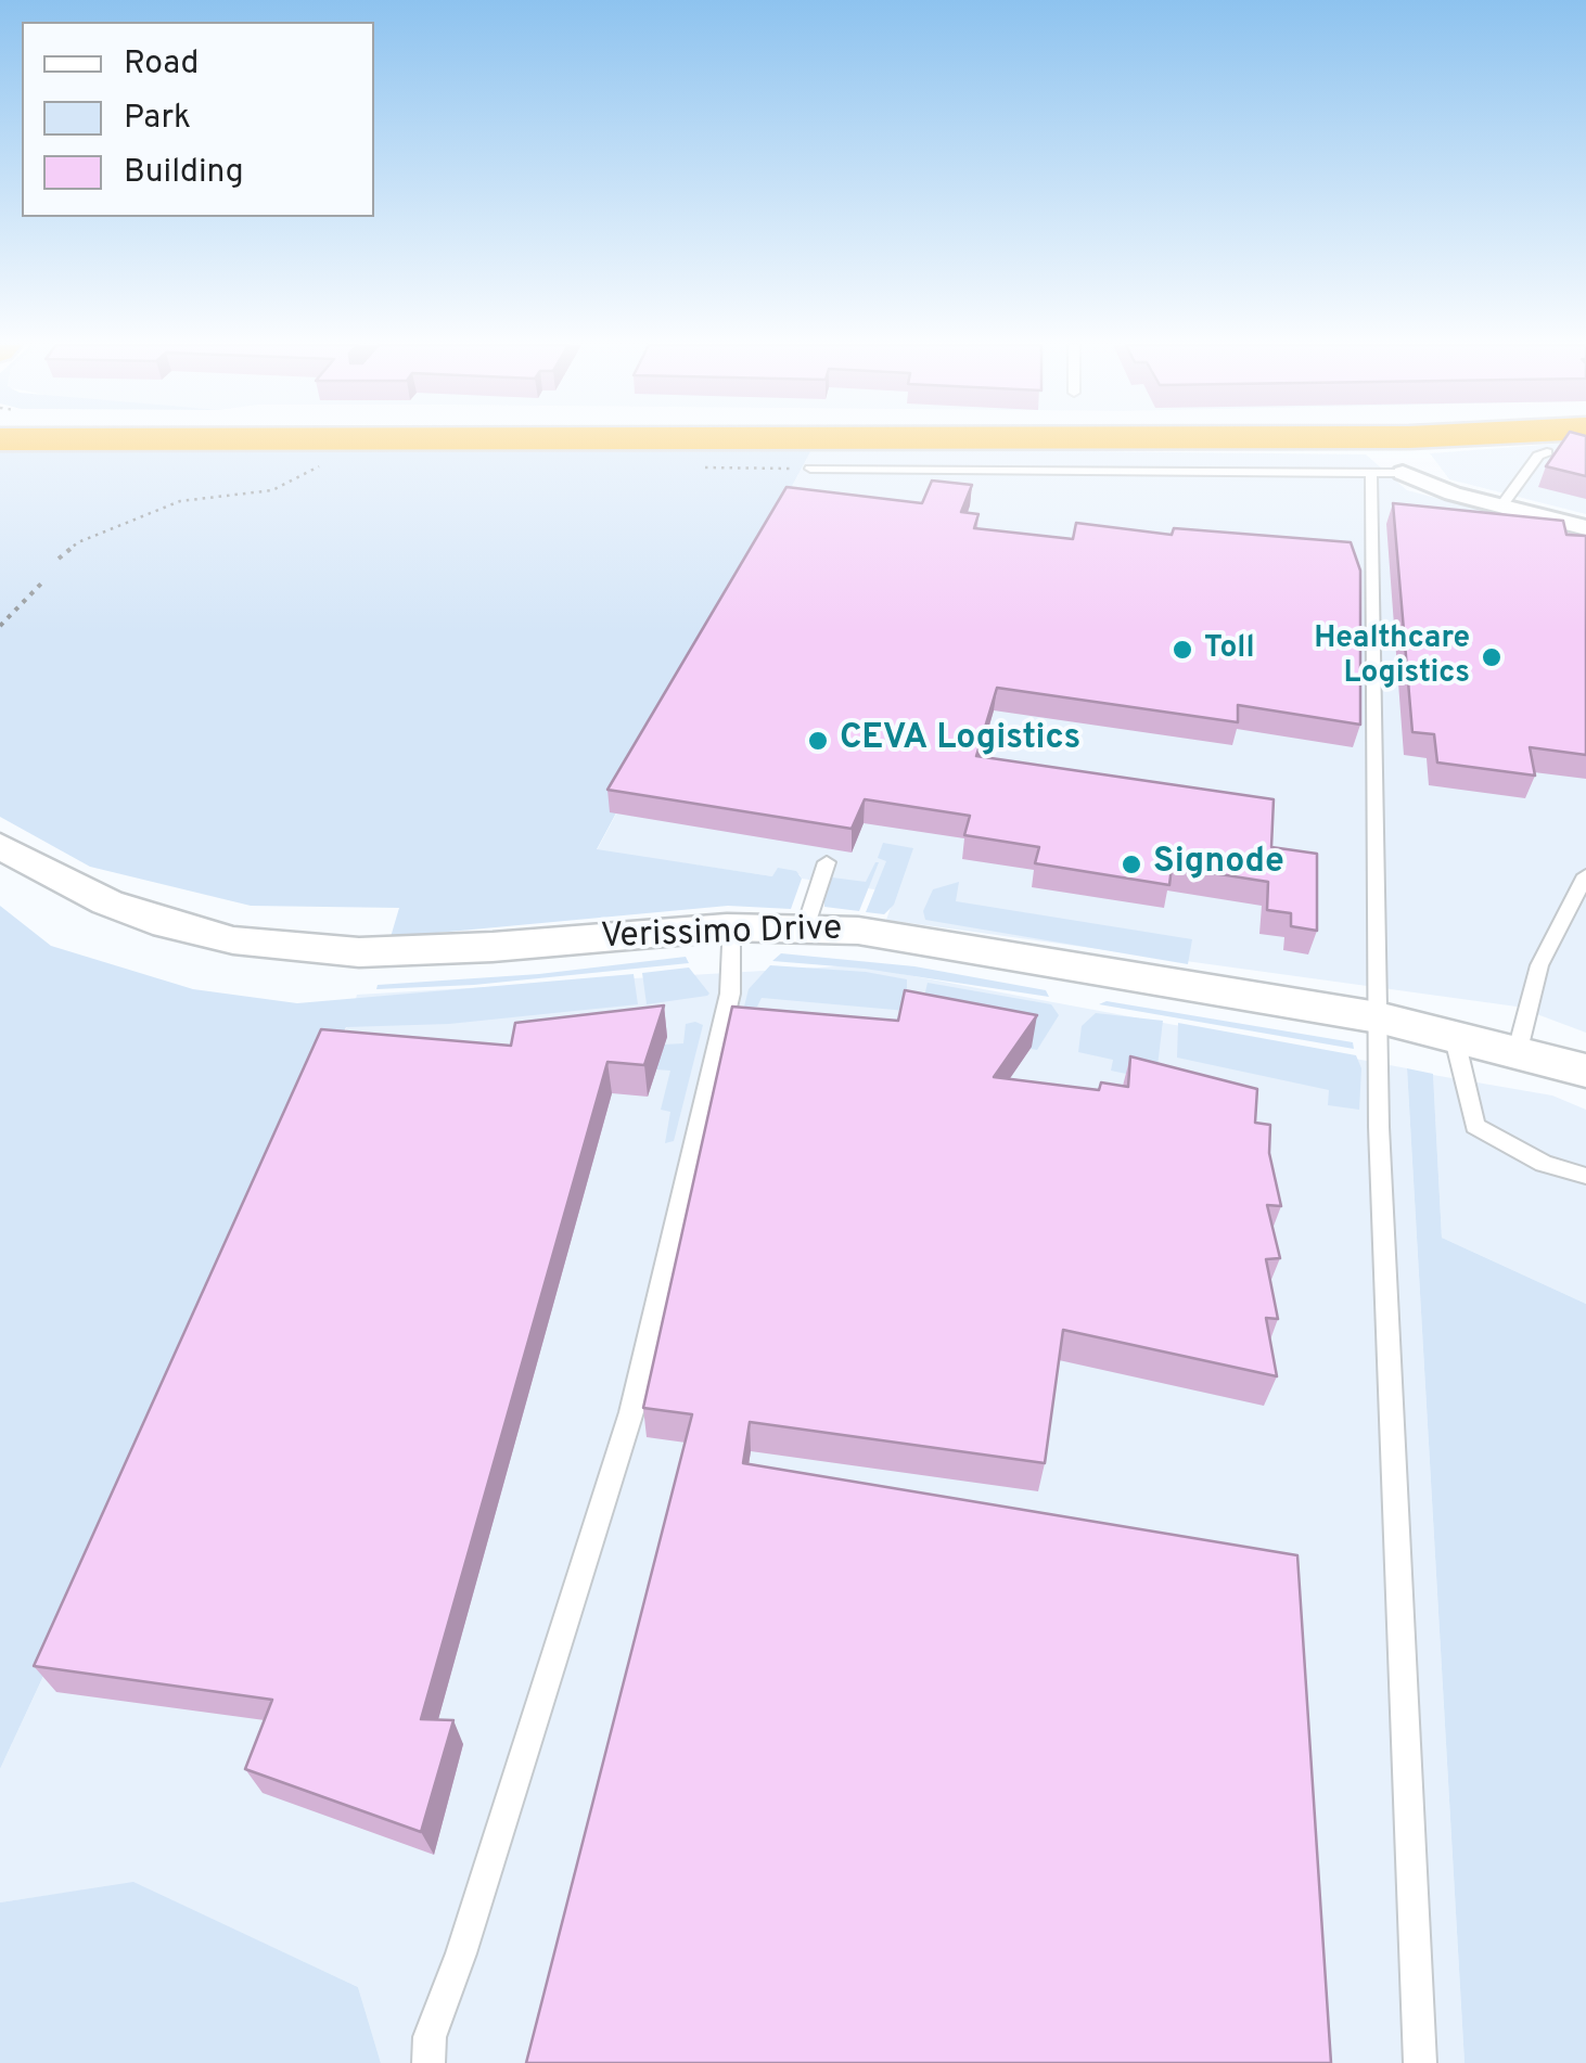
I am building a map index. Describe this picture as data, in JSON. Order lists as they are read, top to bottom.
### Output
{
  "streets": {
    "street": ["Verissimo Drive"]
  },
  "places": [
    "Toll",
    "Healthcare Logistics",
    "CEVA Logistics",
    "Signode"
  ],
  "legend": ["Road", "Park", "Building"]
}
